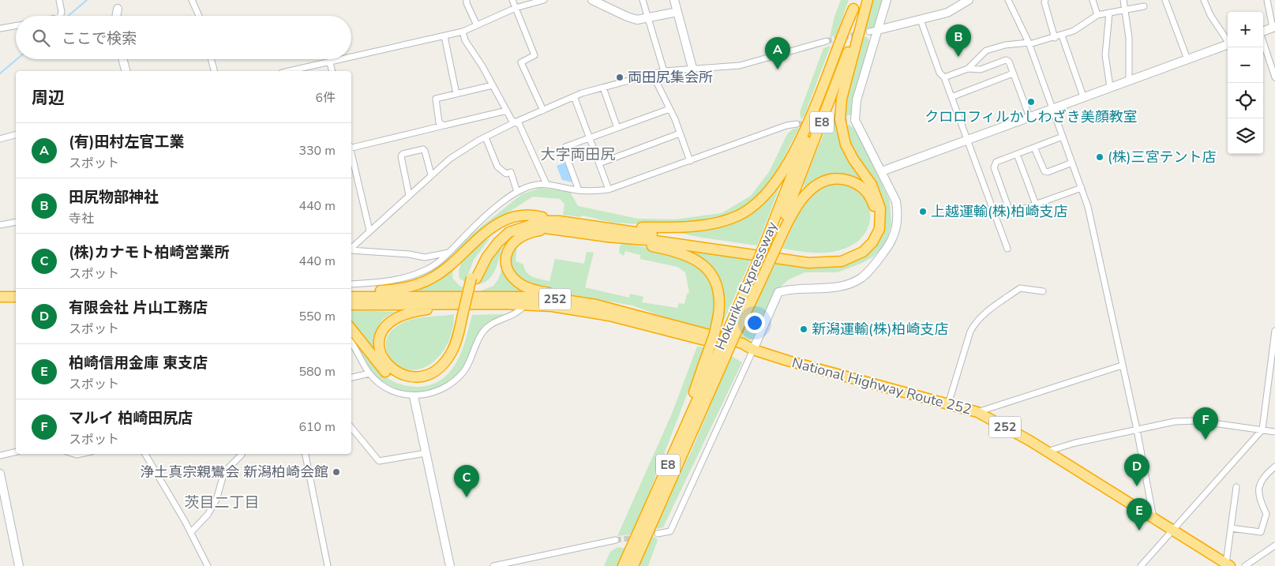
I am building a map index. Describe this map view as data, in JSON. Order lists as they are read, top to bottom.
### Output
{
  "streets": {
    "highway": [
      "E8",
      "Hokuriku Expressway",
      "252",
      "National Highway Route 252"
    ]
  },
  "districts": ["大字両田尻", "茨目二丁目"],
  "places": [
    "両田尻集会所",
    "クロロフィルかしわざき美顔教室",
    "(株)三宮テント店",
    "上越運輸(株)柏崎支店",
    "新潟運輸(株)柏崎支店",
    "浄土真宗親鸞会 新潟柏崎会館"
  ],
  "page": {
    "map_buttons": ["+", "−"],
    "search": "ここで検索",
    "pins": [
      "B",
      "A",
      "F",
      "D",
      "C",
      "E"
    ],
    "heading": ["周辺", "6件"],
    "list": [
      {
        "mark": "A",
        "name": "(有)田村左官工業",
        "note": "スポット",
        "value": "330 m"
      },
      {
        "mark": "B",
        "name": "田尻物部神社",
        "note": "寺社",
        "value": "440 m"
      },
      {
        "mark": "C",
        "name": "(株)カナモト柏崎営業所",
        "note": "スポット",
        "value": "440 m"
      },
      {
        "mark": "D",
        "name": "有限会社 片山工務店",
        "note": "スポット",
        "value": "550 m"
      },
      {
        "mark": "E",
        "name": "柏崎信用金庫 東支店",
        "note": "スポット",
        "value": "580 m"
      },
      {
        "mark": "F",
        "name": "マルイ 柏崎田尻店",
        "note": "スポット",
        "value": "610 m"
      }
    ]
  }
}
